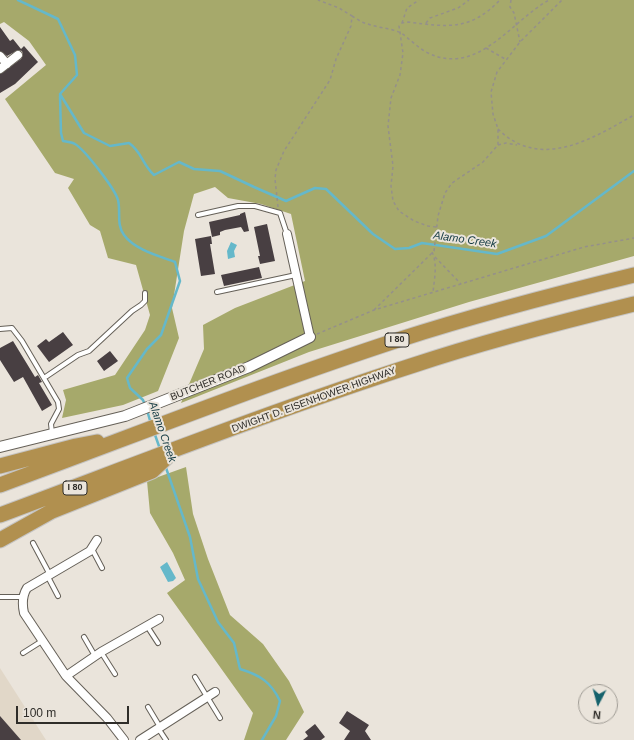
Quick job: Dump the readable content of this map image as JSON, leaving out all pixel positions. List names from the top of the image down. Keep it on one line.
{"streets":{"highway":["I 80","DWIGHT D. EISENHOWER HIGHWAY"],"street":["BUTCHER ROAD"]},"crossings":[["I 80","DWIGHT D. EISENHOWER HIGHWAY"]],"water":["Alamo Creek"],"scale_bar":"100 m","north":"bottom"}
